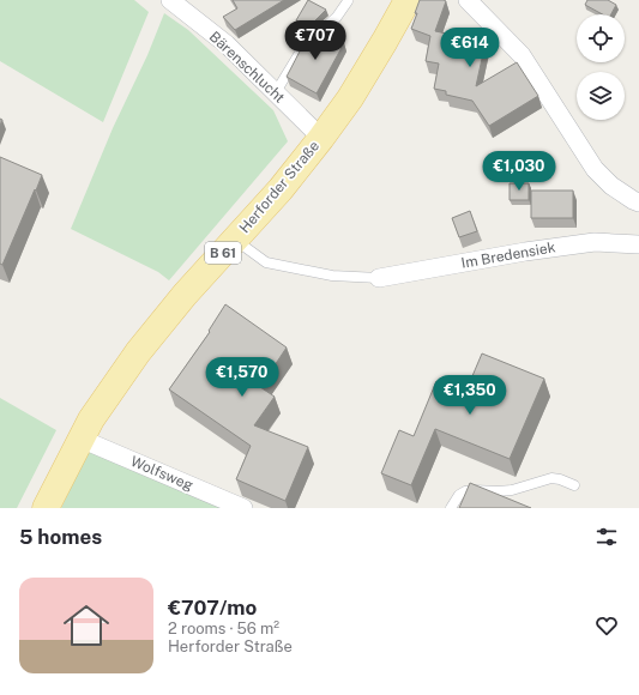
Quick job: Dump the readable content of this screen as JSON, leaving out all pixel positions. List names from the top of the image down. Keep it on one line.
{"streets":{"main road":["Herforder Straße","B 61"],"street":["Bärenschlucht","Im Bredensiek","Wolfsweg"]},"crossings":[["Bärenschlucht","Herforder Straße"],["Herforder Straße","Wolfsweg"]],"page":{"price":["€707","€614","€1,030","€1,570","€1,350"],"heading":"5 homes","list":[{"name":"€707/mo","note":"2 rooms · 56 m² · Herforder Straße"}]}}
